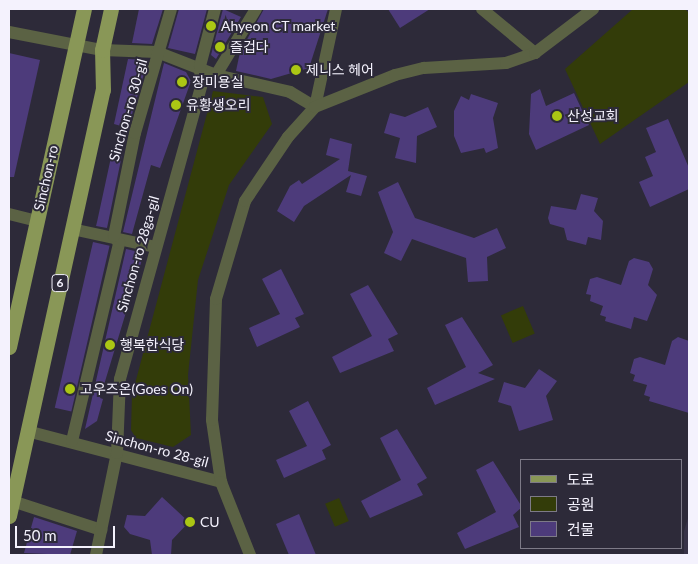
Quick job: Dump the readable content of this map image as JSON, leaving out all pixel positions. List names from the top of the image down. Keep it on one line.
{"streets":{"main road":["Sinchon-ro","6"],"street":["Sinchon-ro 30-gil","Sinchon-ro 28ga-gil","Sinchon-ro 28-gil"]},"crossings":[["Sinchon-ro 30-gil","Sinchon-ro"],["Sinchon-ro 30-gil","Sinchon-ro 28ga-gil"],["Sinchon-ro 30-gil","6"],["Sinchon-ro 30-gil","Sinchon-ro 28-gil"],["Sinchon-ro 28ga-gil","Sinchon-ro 28-gil"],["6","Sinchon-ro 28-gil"]],"places":["Ahyeon CT market","즐겁다","제니스 헤어","장미용실","유황생오리","산성교회","행복한식당","고우즈온(Goes On)","CU"],"legend":["도로","공원","건물"],"scale_bar":"50 m"}
